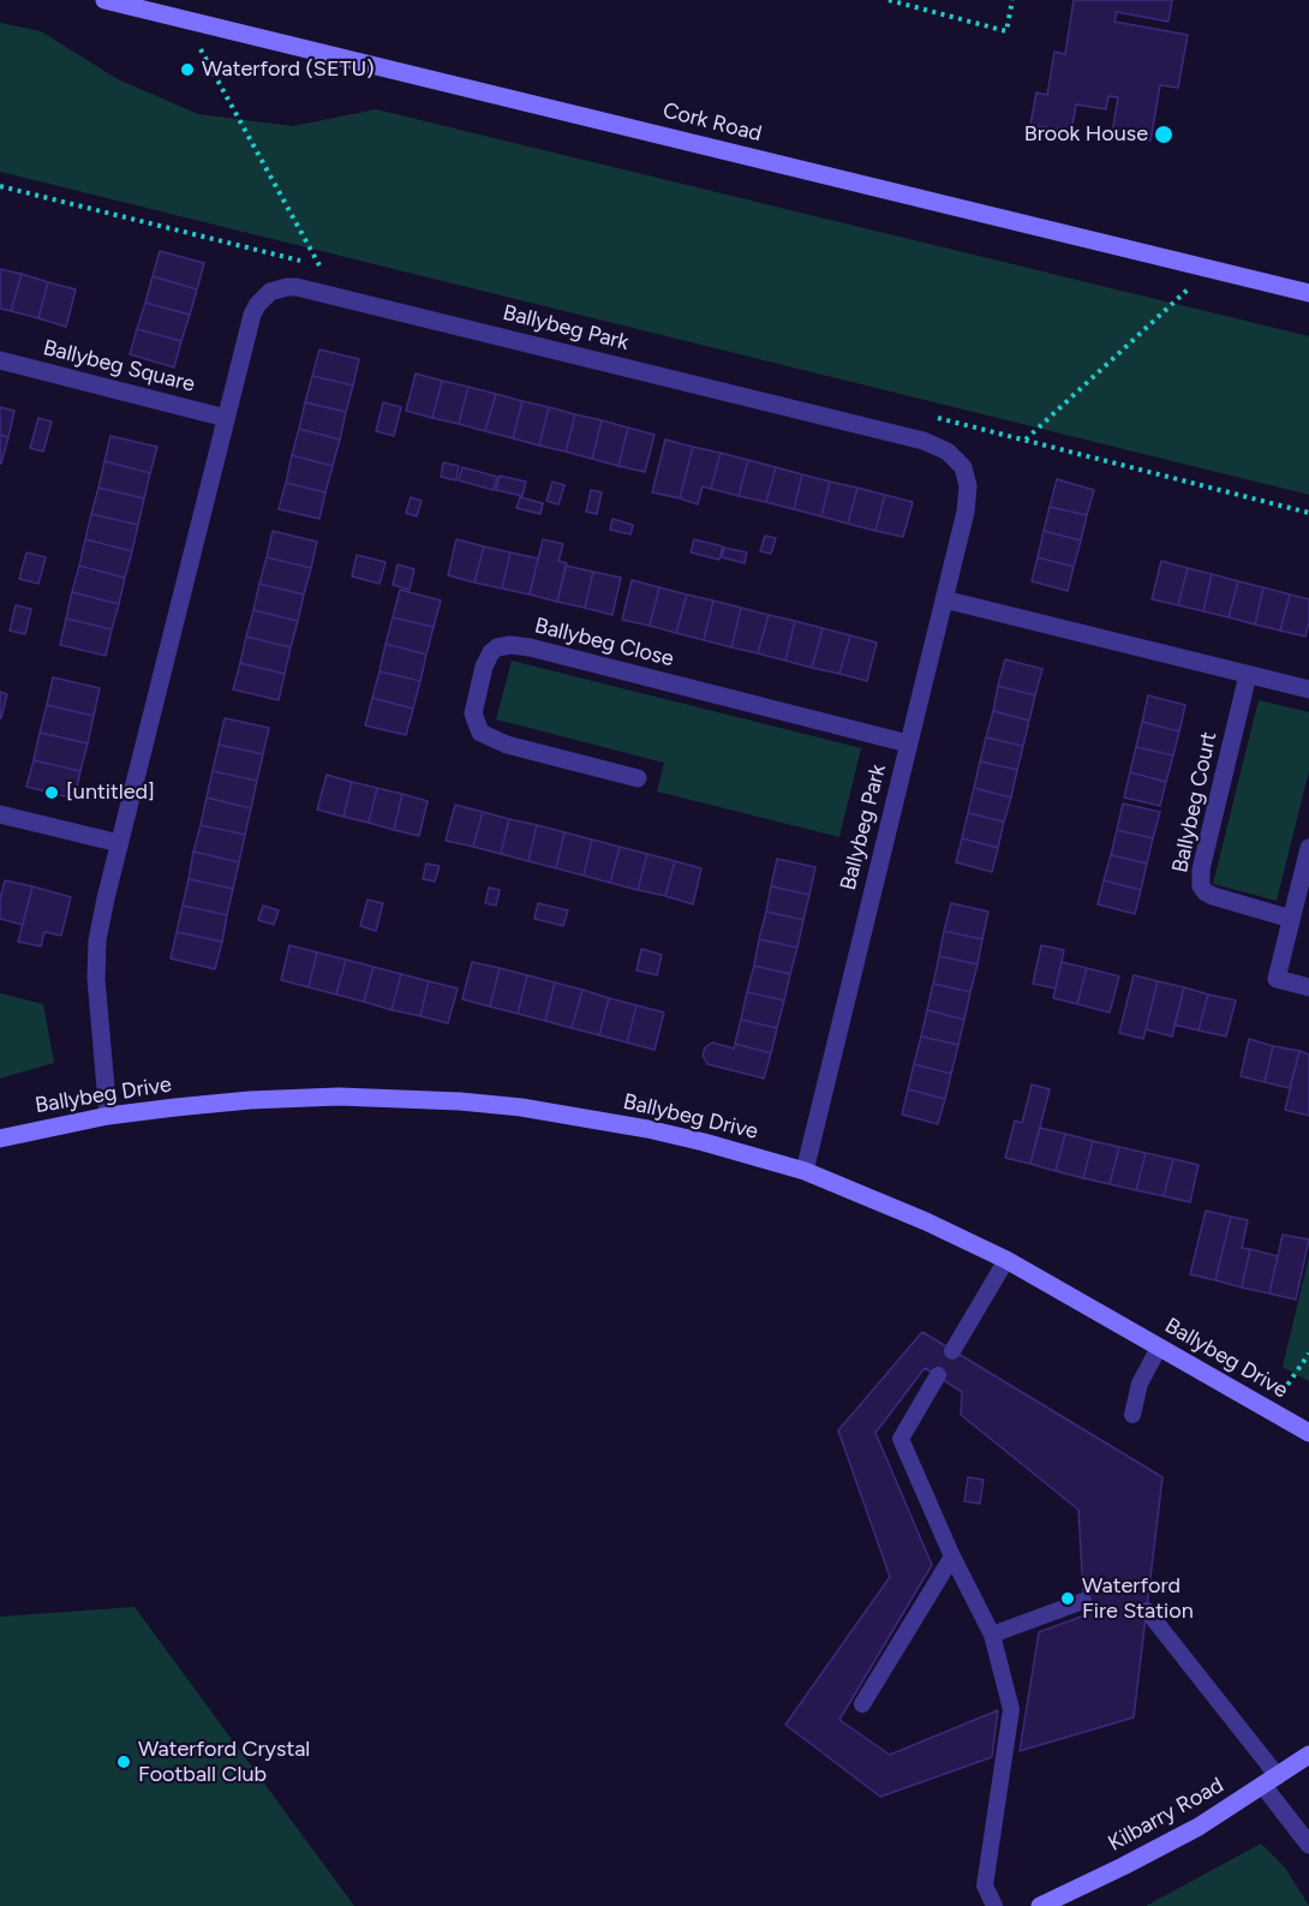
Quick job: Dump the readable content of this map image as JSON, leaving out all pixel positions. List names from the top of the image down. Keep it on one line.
{"streets":{"street":["Cork Road","Ballybeg Park","Ballybeg Square","Ballybeg Close","Ballybeg Court","Ballybeg Drive","Kilbarry Road"]},"crossings":[["Ballybeg Park","Ballybeg Square"],["Ballybeg Park","Ballybeg Close"],["Ballybeg Park","Ballybeg Drive"]],"places":["Waterford (SETU)","Brook House","[untitled]","Waterford Fire Station","Waterford Crystal Football Club"]}
